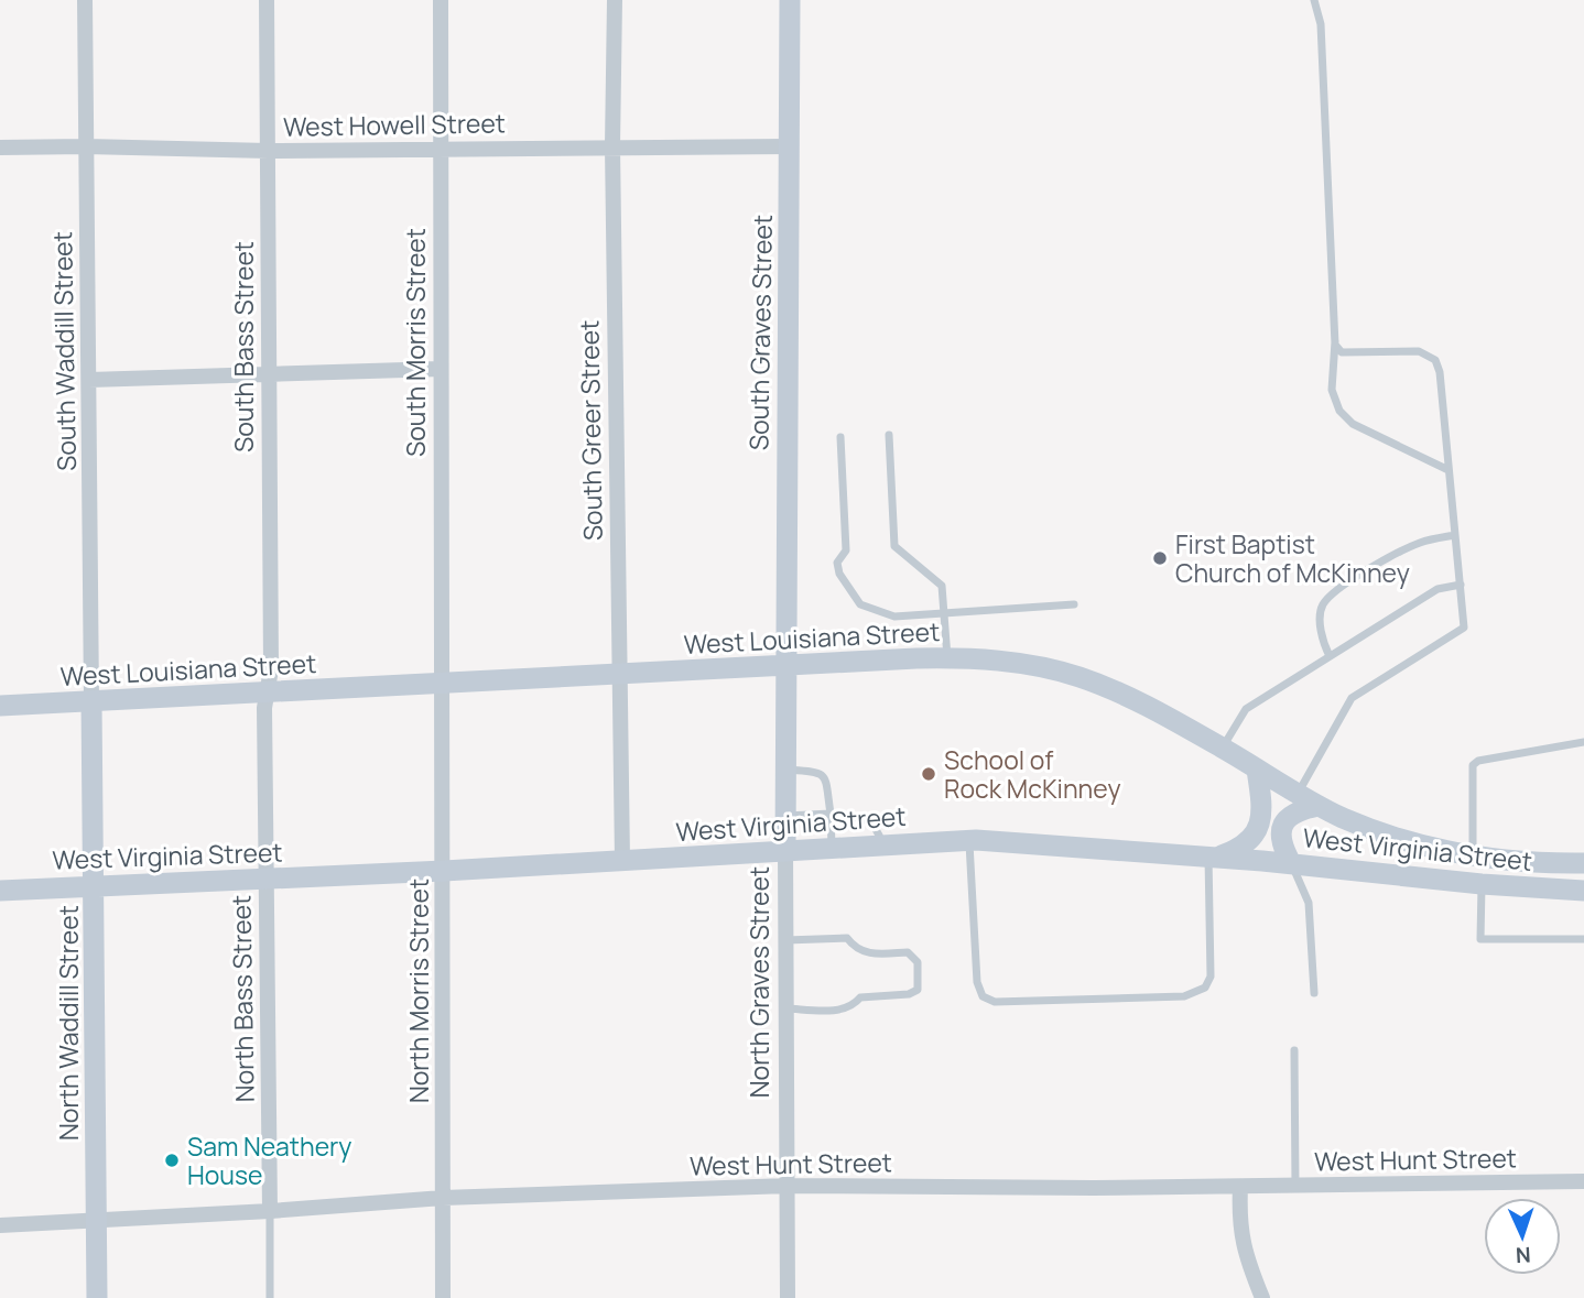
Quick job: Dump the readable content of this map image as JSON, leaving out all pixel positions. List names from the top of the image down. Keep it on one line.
{"streets":{"main road":["South Graves Street","West Louisiana Street","West Virginia Street","North Graves Street","North Waddill Street"],"street":["West Howell Street","South Morris Street","South Bass Street","South Waddill Street","South Greer Street","North Morris Street","North Bass Street","West Hunt Street"]},"crossings":[["West Howell Street","South Graves Street"],["West Howell Street","South Morris Street"],["West Howell Street","South Bass Street"],["West Howell Street","South Waddill Street"],["West Howell Street","South Greer Street"],["South Graves Street","West Louisiana Street"],["South Graves Street","North Graves Street"],["South Morris Street","West Louisiana Street"],["South Morris Street","North Morris Street"],["South Bass Street","West Louisiana Street"],["South Bass Street","North Bass Street"],["South Waddill Street","West Louisiana Street"],["South Waddill Street","North Waddill Street"],["South Greer Street","West Louisiana Street"],["South Greer Street","West Virginia Street"],["West Louisiana Street","North Graves Street"],["West Louisiana Street","North Morris Street"],["West Louisiana Street","North Bass Street"],["West Louisiana Street","North Waddill Street"],["West Virginia Street","North Graves Street"],["West Virginia Street","North Morris Street"],["West Virginia Street","North Bass Street"],["West Virginia Street","North Waddill Street"],["North Graves Street","West Hunt Street"],["North Morris Street","West Hunt Street"],["North Bass Street","West Hunt Street"],["North Waddill Street","West Hunt Street"]],"places":["First Baptist Church of McKinney","School of Rock McKinney","Sam Neathery House"],"north":"bottom"}
